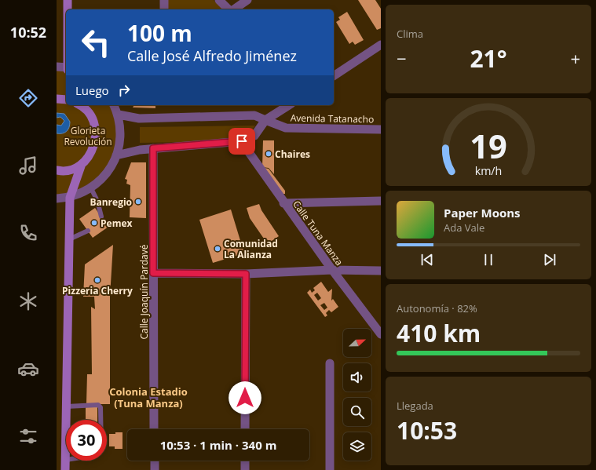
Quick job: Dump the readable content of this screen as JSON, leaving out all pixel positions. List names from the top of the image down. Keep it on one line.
{"streets":{"street":["Avenida Tatanacho","Calle Tuna Manza","Calle Joaquín Pardavé"]},"districts":["Colonia Estadio (Tuna Manza)"],"parks":["Glorieta Revolución"],"places":["Chaires","Banregio","Pemex","Comunidad La Alianza","Pizzeria Cherry"],"north":"right","page":{"tabs":"10:52","tile":["Clima",["Autonomía · 82%","410 km"],["Llegada","10:53"]],"turn":["100 m","Calle José Alfredo Jiménez"],"heat":["−","21°","+"],"then":"Luego","song":["Paper Moons","Ada Vale"],"limit":"30","trip":"10:53 · 1 min · 340 m","gauge":["19","km/h"]}}
